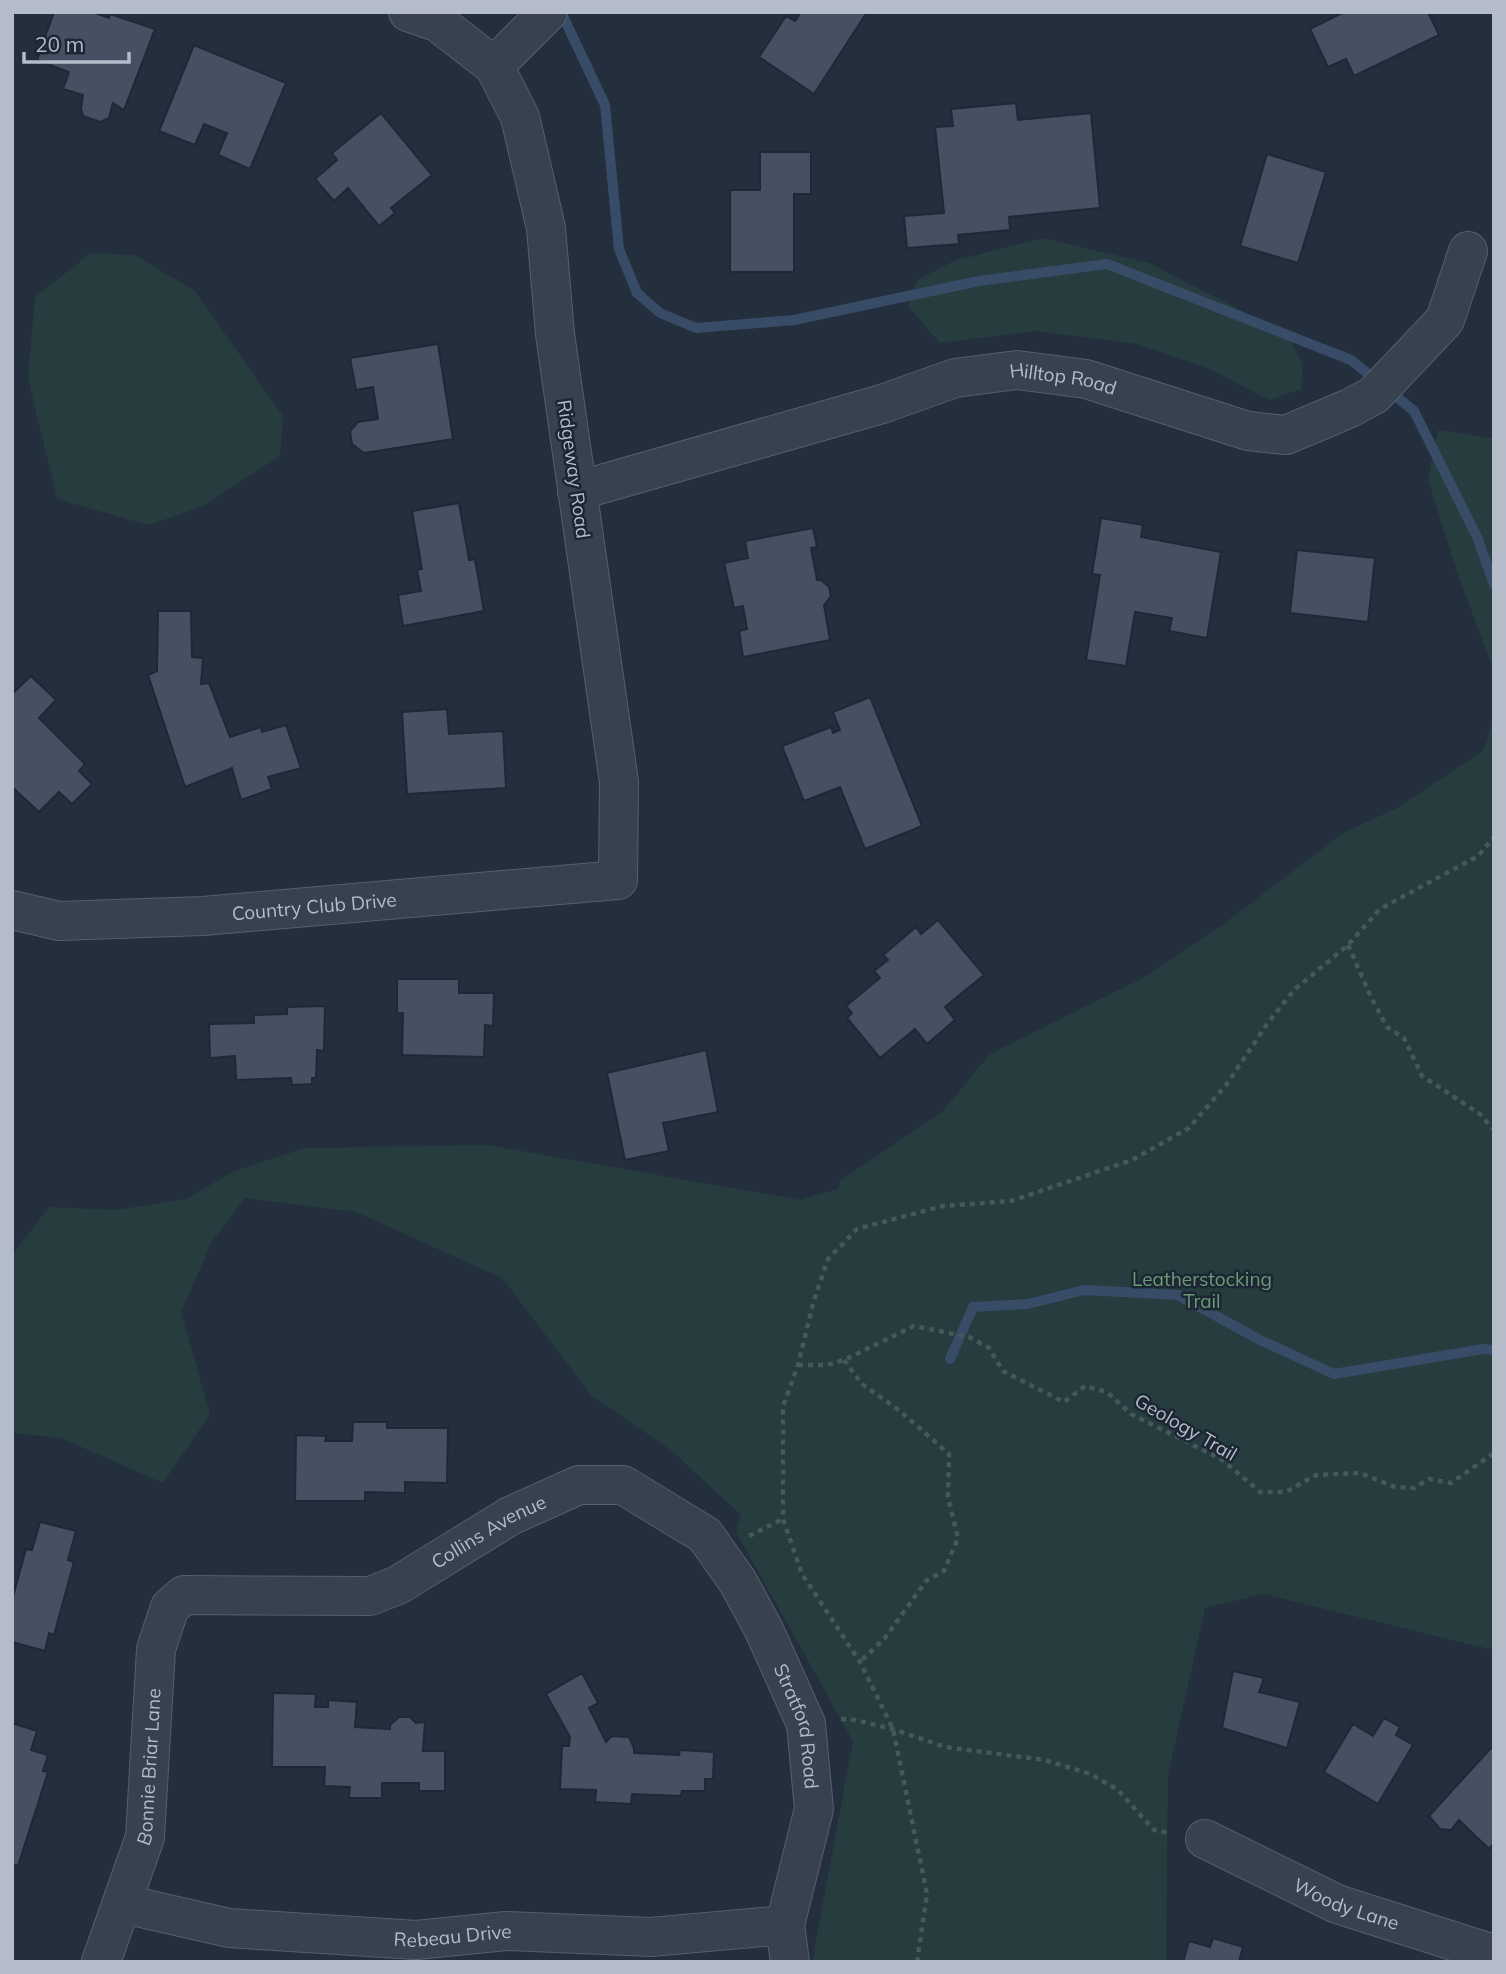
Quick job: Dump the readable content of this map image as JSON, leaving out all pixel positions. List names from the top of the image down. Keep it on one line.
{"streets":{"street":["Hilltop Road","Ridgeway Road","Country Club Drive","Collins Avenue","Stratford Road","Bonnie Briar Lane","Woody Lane","Rebeau Drive"],"path":["Geology Trail"]},"crossings":[["Hilltop Road","Ridgeway Road"],["Ridgeway Road","Country Club Drive"],["Collins Avenue","Stratford Road"],["Collins Avenue","Bonnie Briar Lane"],["Stratford Road","Rebeau Drive"],["Bonnie Briar Lane","Rebeau Drive"]],"parks":["Leatherstocking Trail"],"scale_bar":"20 m"}
